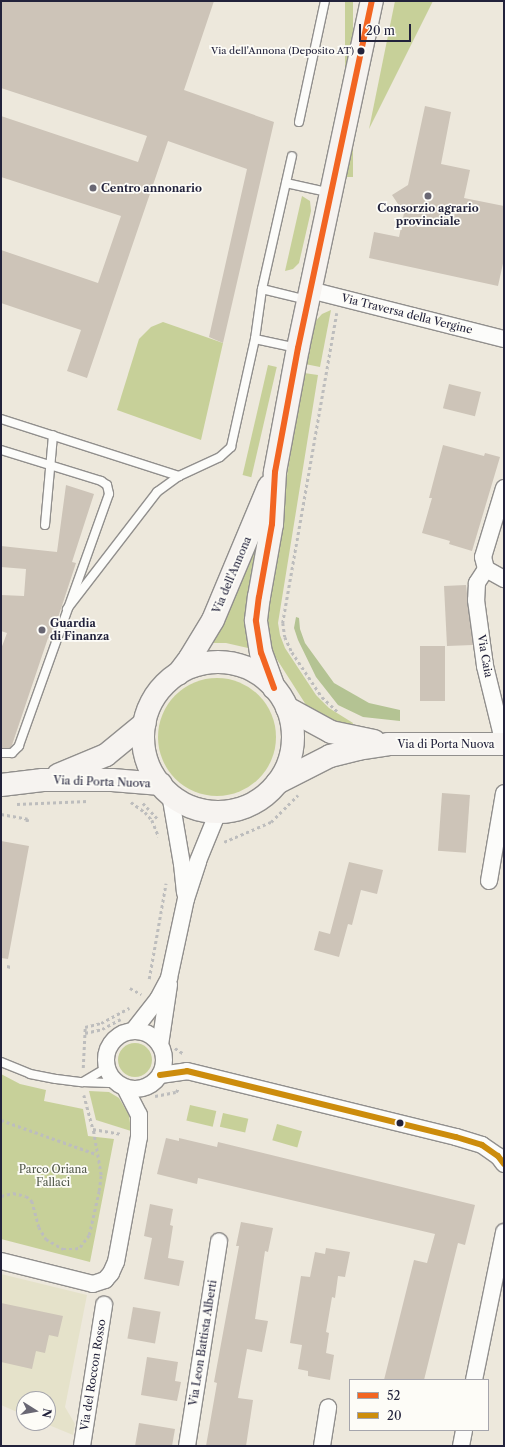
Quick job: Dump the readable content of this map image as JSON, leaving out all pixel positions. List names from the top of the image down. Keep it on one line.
{"streets":{"street":["Via Traversa della Vergine","Via dell'Annona","Via Caia","Via di Porta Nuova","Via Leon Battista Alberti","Via del Roccon Rosso"]},"crossings":[["Via Traversa della Vergine","Via dell'Annona"],["Via dell'Annona","Via di Porta Nuova"],["Via Caia","Via di Porta Nuova"]],"parks":["Parco Oriana Fallaci"],"places":["Via dell'Annona (Deposito AT)","Centro annonario","Consorzio agrario provinciale","Guardia di Finanza"],"lines":["transit line 52","transit line 20"],"legend":["52","20"],"scale_bar":"20 m","north":"right"}
